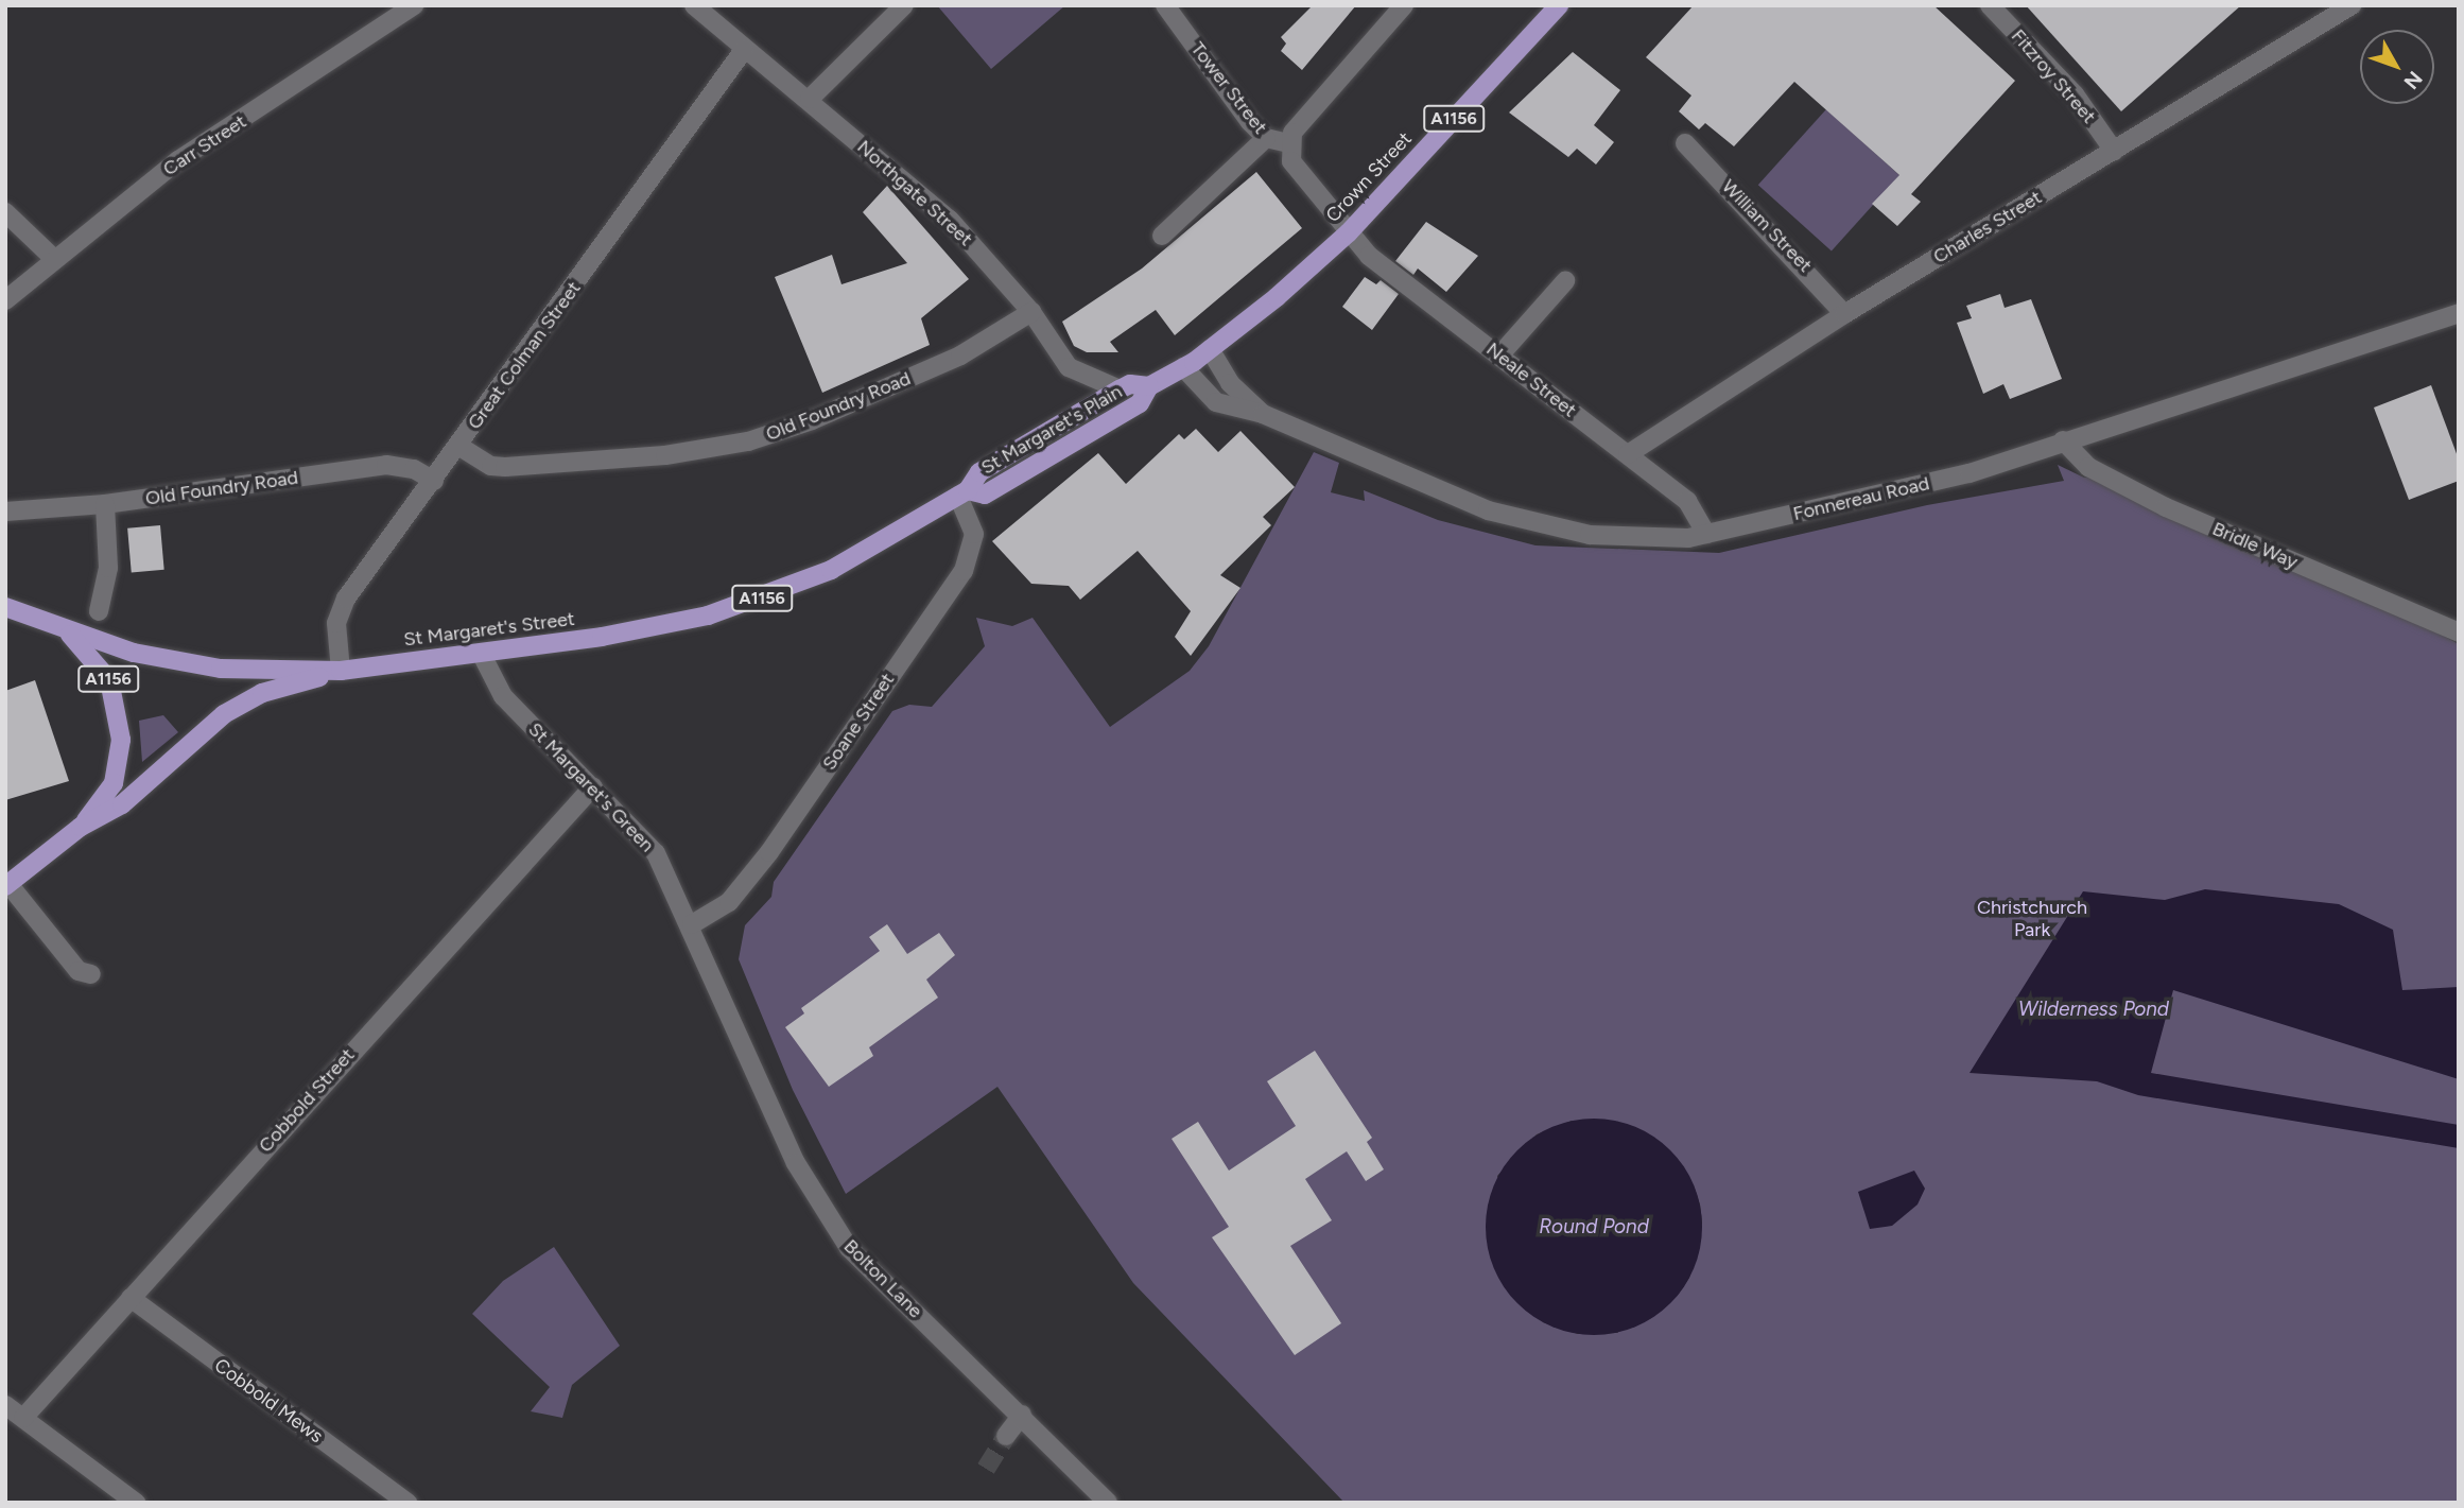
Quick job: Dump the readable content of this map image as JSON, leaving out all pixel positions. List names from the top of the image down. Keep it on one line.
{"streets":{"main road":["A1156","Crown Street","St Margaret's Plain","St Margaret's Street"],"street":["Fitzroy Street","Tower Street","Carr Street","Northgate Street","William Street","Charles Street","Great Colman Street","Neale Street","Old Foundry Road","Fonnereau Road","Bridle Way","Soane Street","St Margaret's Green","Cobbold Street","Bolton Lane","Cobbold Mews"]},"crossings":[["Fitzroy Street","Charles Street"],["Tower Street","Crown Street"],["Tower Street","Neale Street"],["A1156","Great Colman Street"],["A1156","St Margaret's Street"],["Crown Street","Neale Street"],["Crown Street","St Margaret's Plain"],["Crown Street","Fonnereau Road"],["Northgate Street","Great Colman Street"],["Northgate Street","Old Foundry Road"],["Northgate Street","St Margaret's Plain"],["William Street","Charles Street"],["Charles Street","Neale Street"],["Great Colman Street","Old Foundry Road"],["Great Colman Street","St Margaret's Street"],["Neale Street","Fonnereau Road"],["St Margaret's Plain","Fonnereau Road"],["St Margaret's Plain","St Margaret's Street"],["St Margaret's Plain","Soane Street"],["Fonnereau Road","Bridle Way"],["St Margaret's Street","Soane Street"],["St Margaret's Street","St Margaret's Green"],["Soane Street","St Margaret's Green"],["Soane Street","Bolton Lane"],["St Margaret's Green","Cobbold Street"],["St Margaret's Green","Bolton Lane"],["Cobbold Street","Cobbold Mews"]],"water":["Wilderness Pond","Round Pond"],"parks":["Christchurch Park"],"north":"bottom right"}
